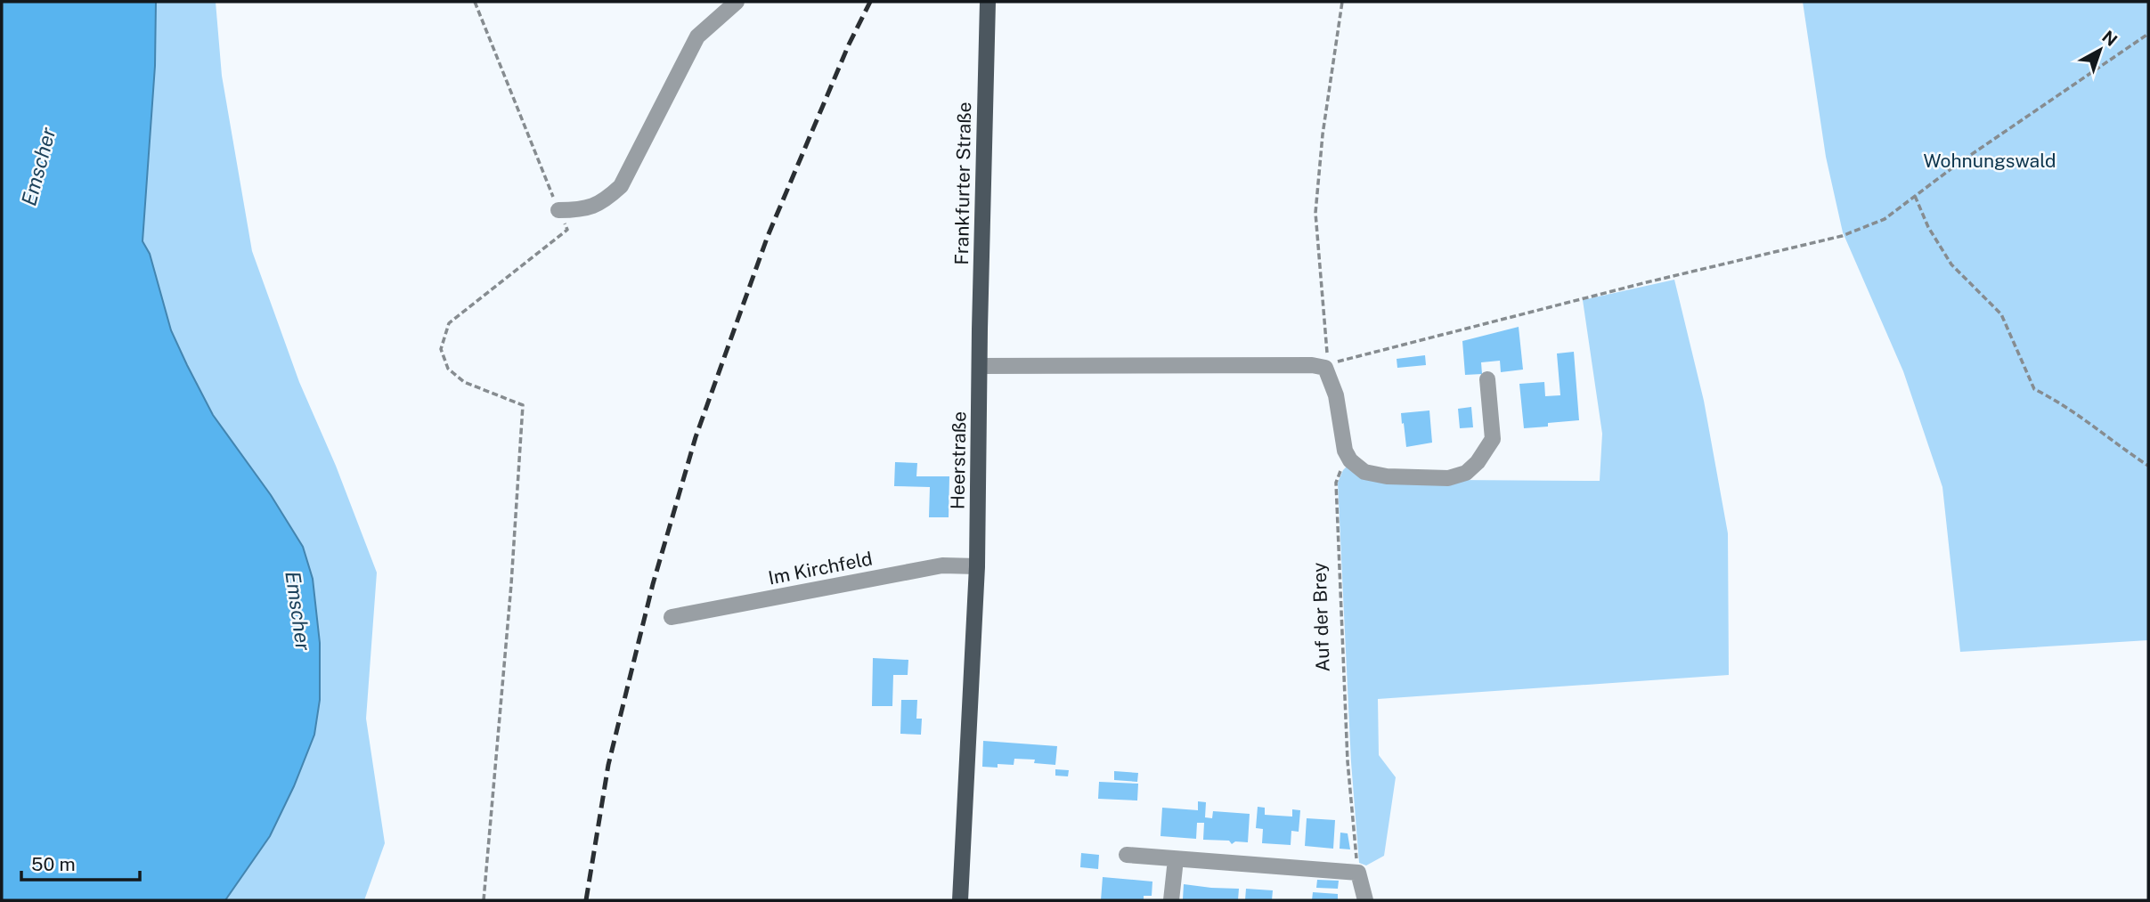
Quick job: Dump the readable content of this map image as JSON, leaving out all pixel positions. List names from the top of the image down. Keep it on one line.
{"streets":{"main road":["Frankfurter Straße","Heerstraße"],"street":["Im Kirchfeld"],"path":["Auf der Brey"]},"crossings":[["Frankfurter Straße","Heerstraße"],["Heerstraße","Im Kirchfeld"]],"water":["Emscher"],"parks":["Wohnungswald"],"scale_bar":"50 m","north":"top right"}
